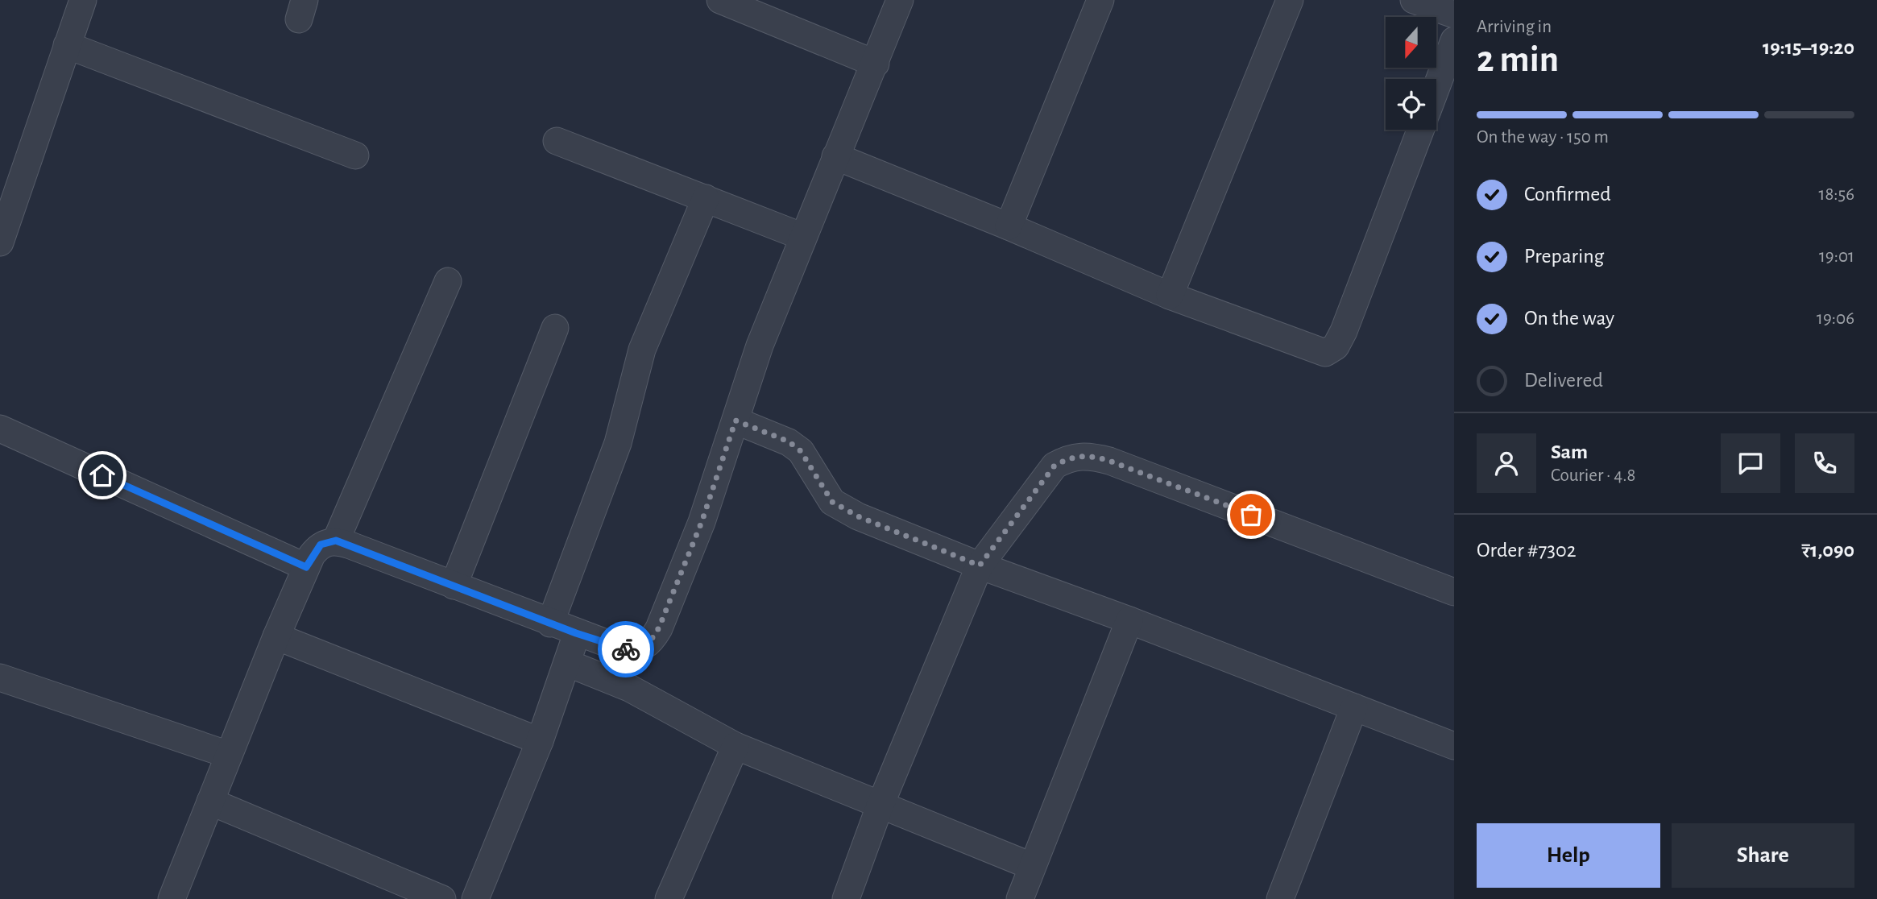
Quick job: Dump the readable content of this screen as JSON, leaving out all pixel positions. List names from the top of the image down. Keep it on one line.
{"north":"bottom","page":{"heading":["2 min","Arriving in","19:15–19:20"],"panel":["Sam","Courier · 4.8","Order #7302","₹1,090"],"bar":"On the way · 150 m","list":[["Confirmed","18:56"],["Preparing","19:01"],["On the way","19:06"],"Delivered"],"buttons":["Help","Share"]}}
